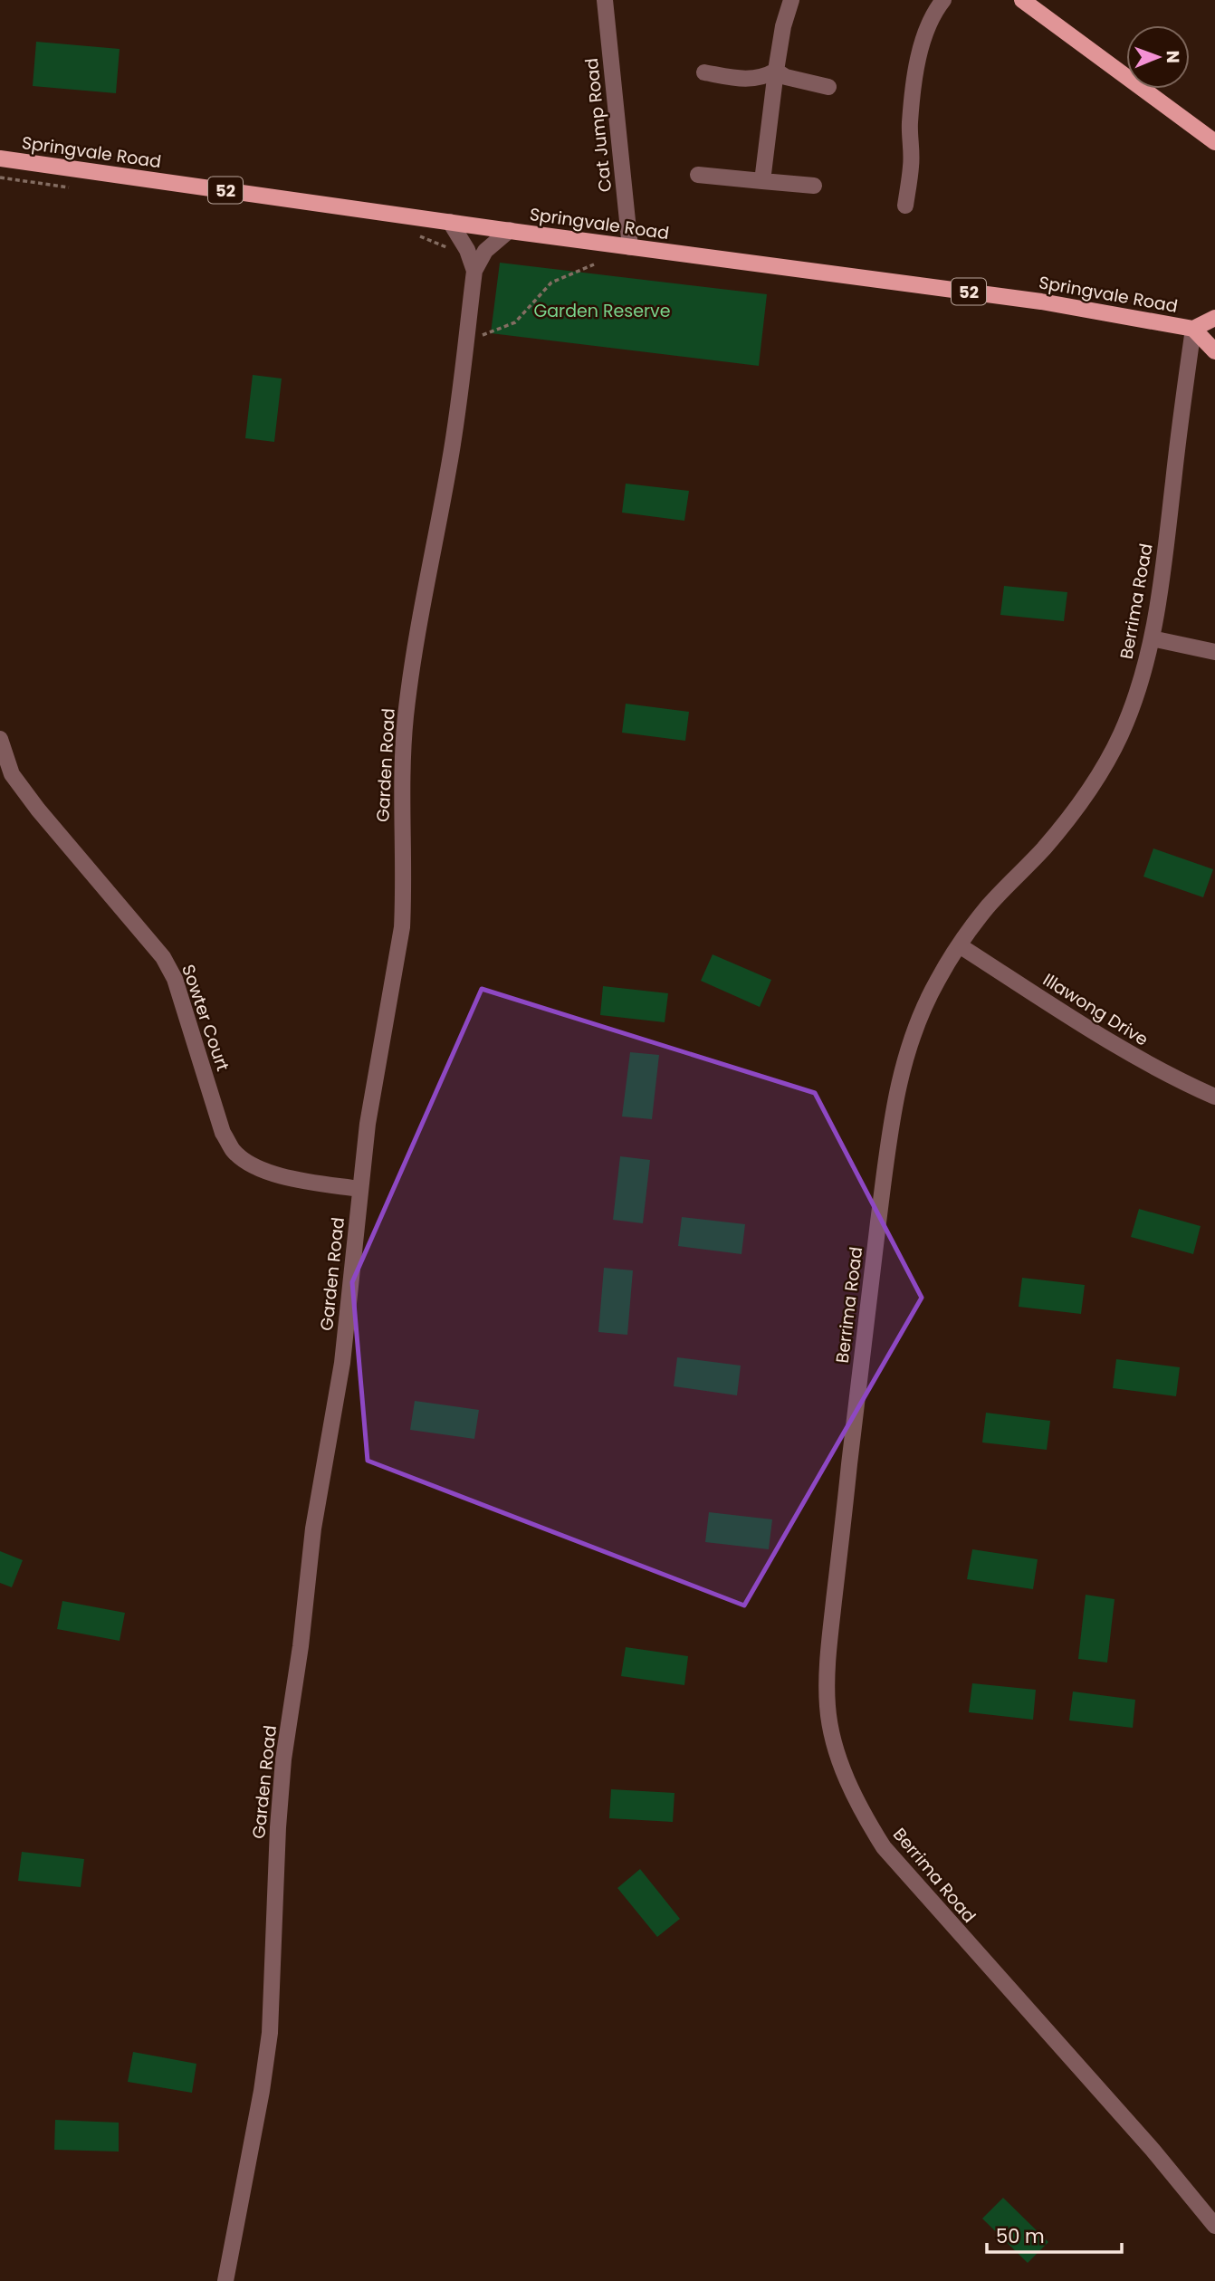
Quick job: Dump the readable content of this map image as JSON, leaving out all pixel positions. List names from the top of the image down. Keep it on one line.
{"streets":{"main road":["Springvale Road","52"],"street":["Cat Jump Road","Berrima Road","Garden Road","Illawong Drive","Sowter Court"]},"crossings":[["Cat Jump Road","Springvale Road"],["Springvale Road","Berrima Road"],["Springvale Road","Garden Road"],["Berrima Road","Illawong Drive"],["Garden Road","Sowter Court"]],"parks":["Garden Reserve"],"scale_bar":"50 m","north":"right"}
